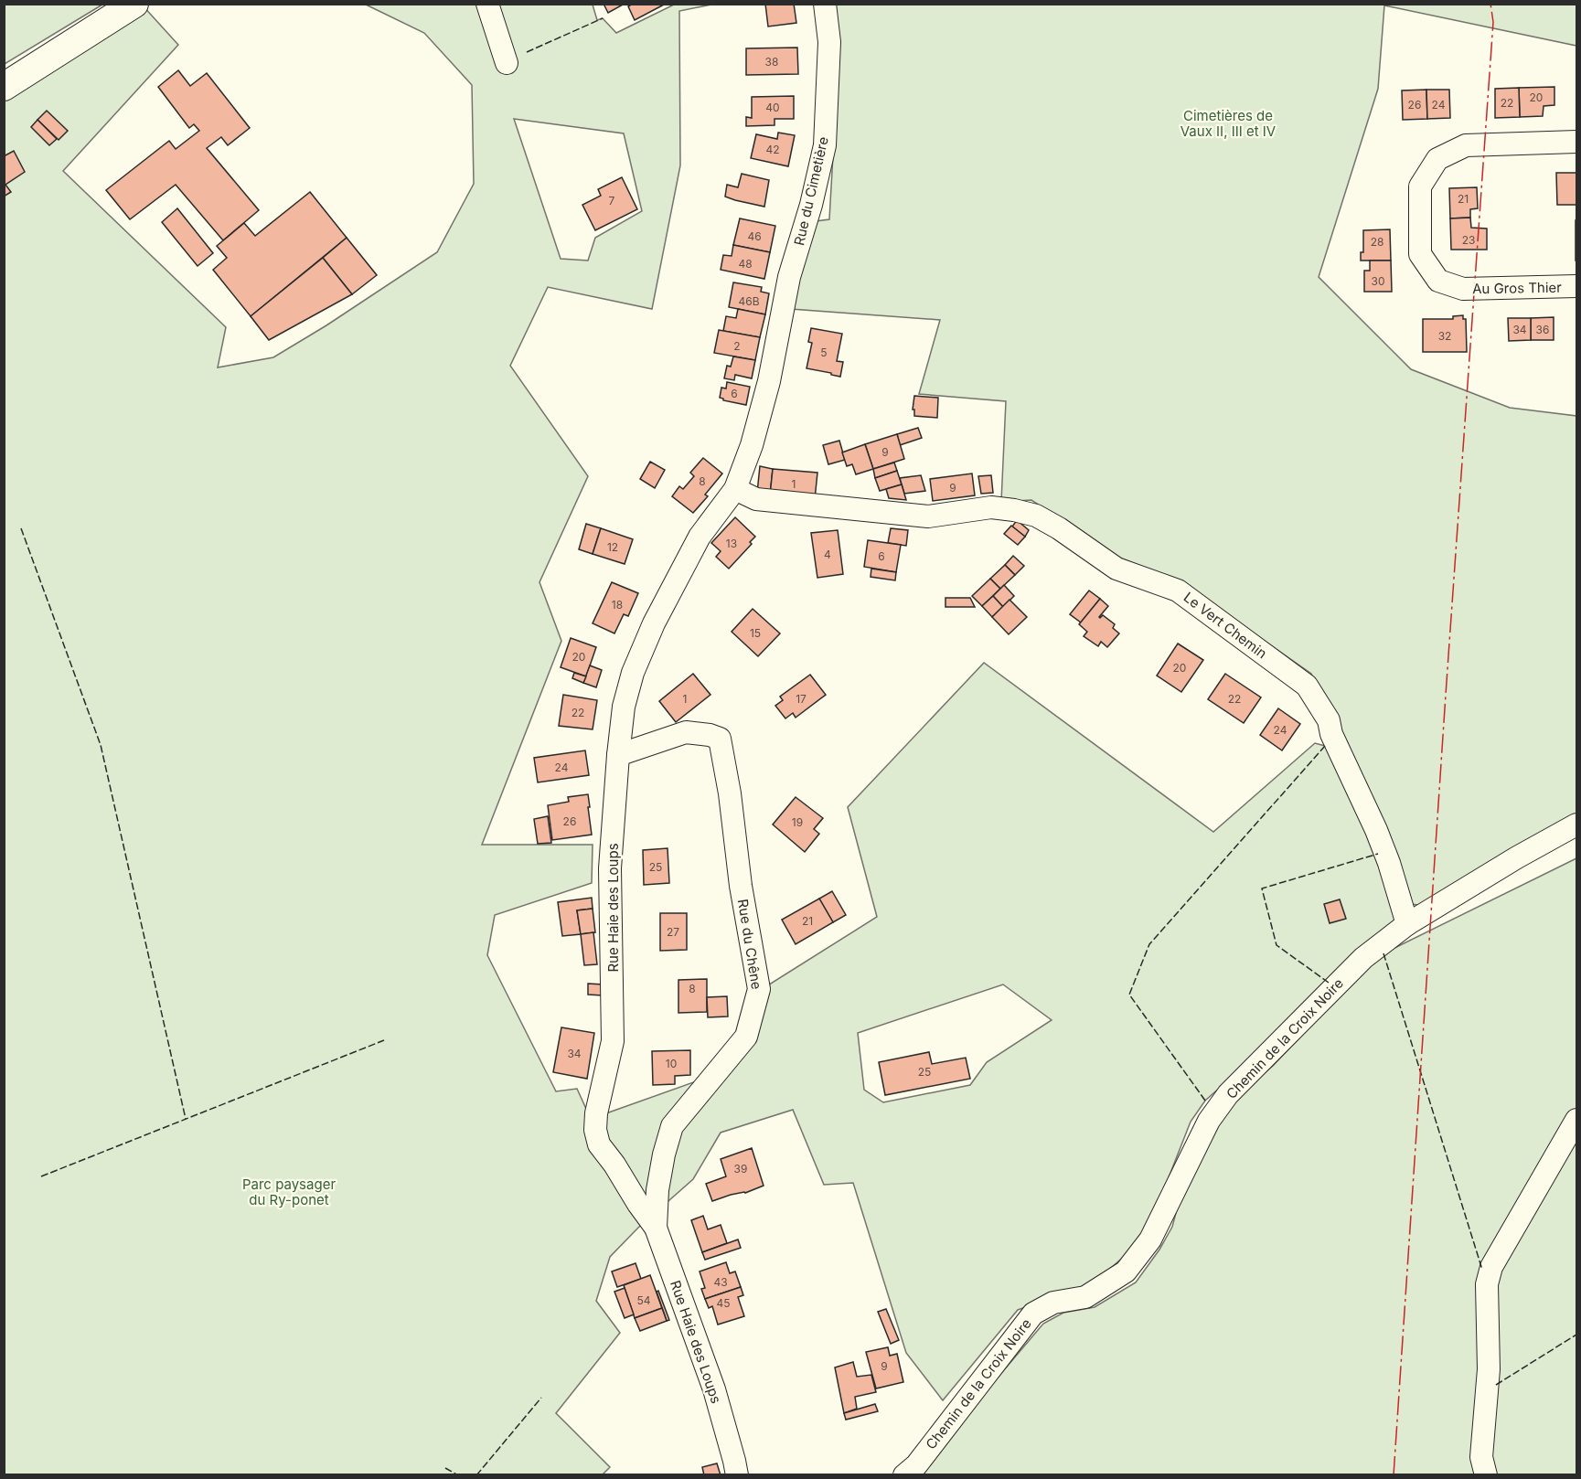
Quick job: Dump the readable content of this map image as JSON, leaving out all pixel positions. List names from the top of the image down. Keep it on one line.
{"streets":{"street":["Rue du Cimetière","Au Gros Thier","Le Vert Chemin","Rue Haie des Loups","Rue du Chêne","Chemin de la Croix Noire"]},"crossings":[["Rue du Cimetière","Rue Haie des Loups"],["Le Vert Chemin","Rue Haie des Loups"],["Le Vert Chemin","Chemin de la Croix Noire"],["Rue Haie des Loups","Rue du Chêne"]],"parks":["Cimetières de Vaux II, III et IV","Parc paysager du Ry-ponet"],"house_numbers":["38","20","22","26","24","40","42","21","7","46","23","28","48","30","46B","34","36","32","2","5","6","9","8","1","9","13","12","4","6","18","15","20","20","1","17","22","22","24","24","26","19","25","21","27","8","34","10","25","39","43","54","45","9"]}
